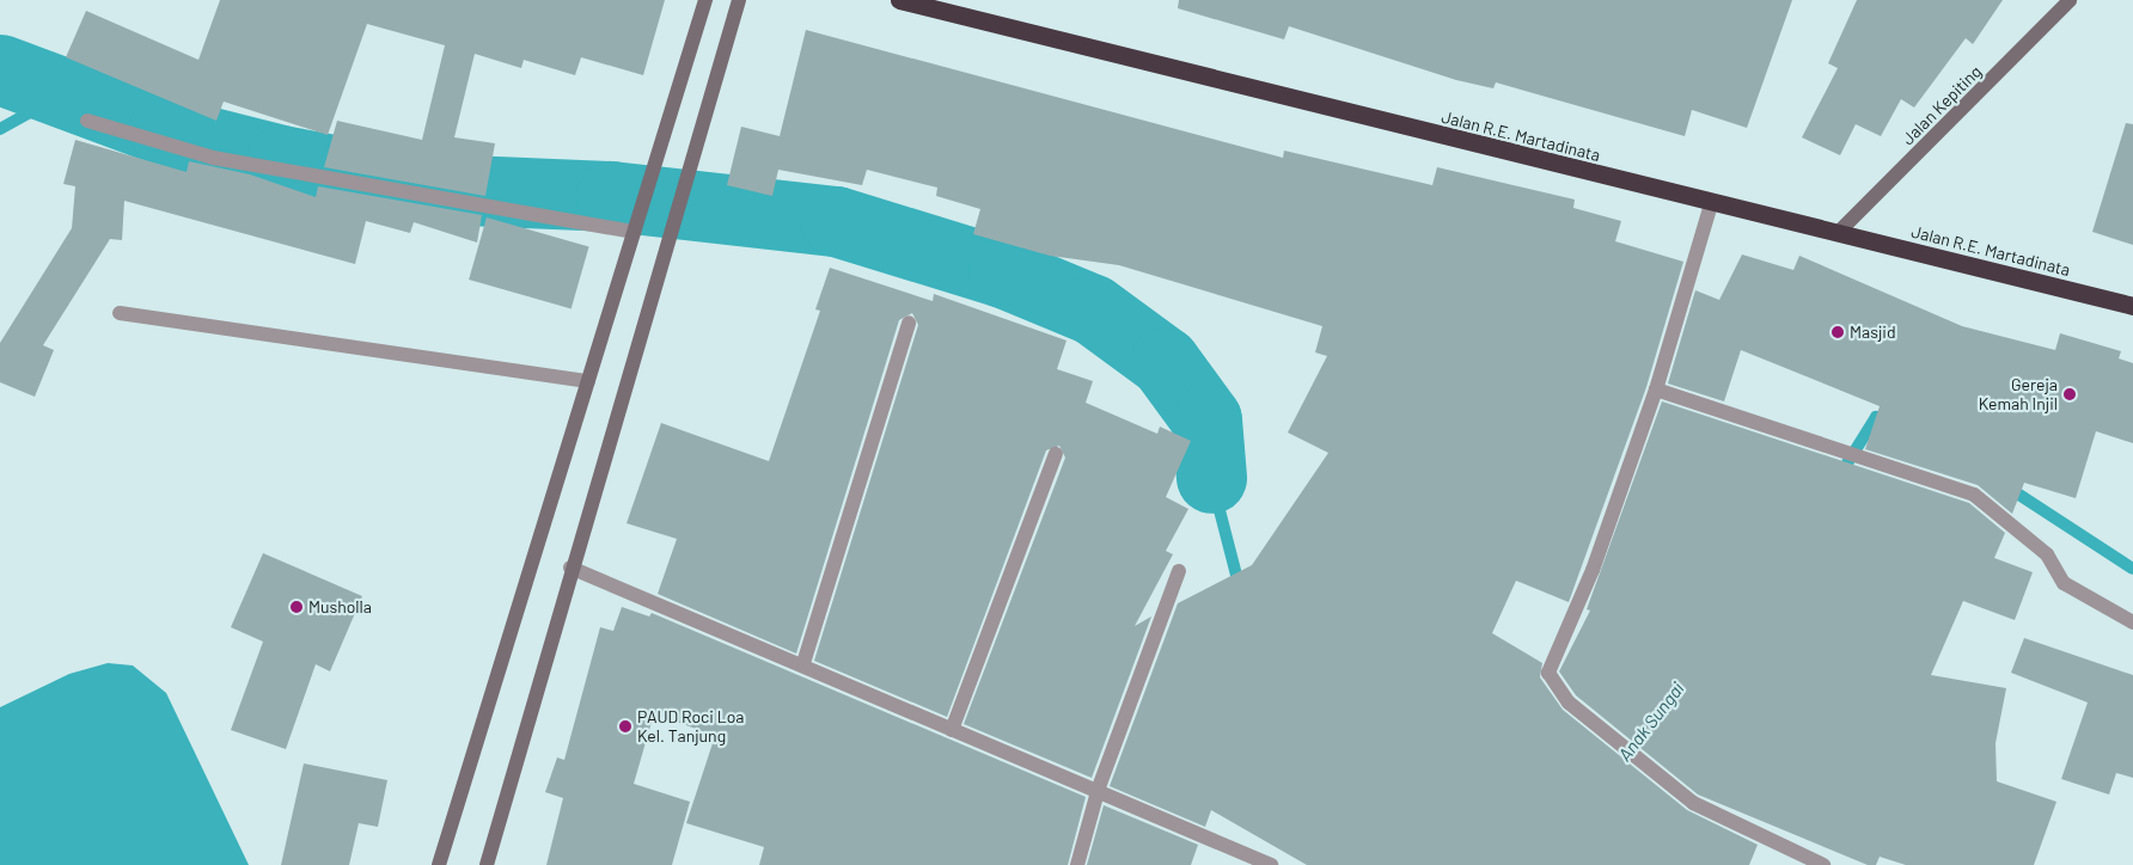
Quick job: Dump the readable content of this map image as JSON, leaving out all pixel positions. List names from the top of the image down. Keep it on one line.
{"streets":{"highway":["Jalan R.E. Martadinata"],"street":["Jalan Kepiting"]},"crossings":[["Jalan Kepiting","Jalan R.E. Martadinata"]],"water":["Anak Sungai"],"places":["Masjid","Gereja Kemah Injil","Musholla","PAUD Roci Loa Kel. Tanjung"]}
